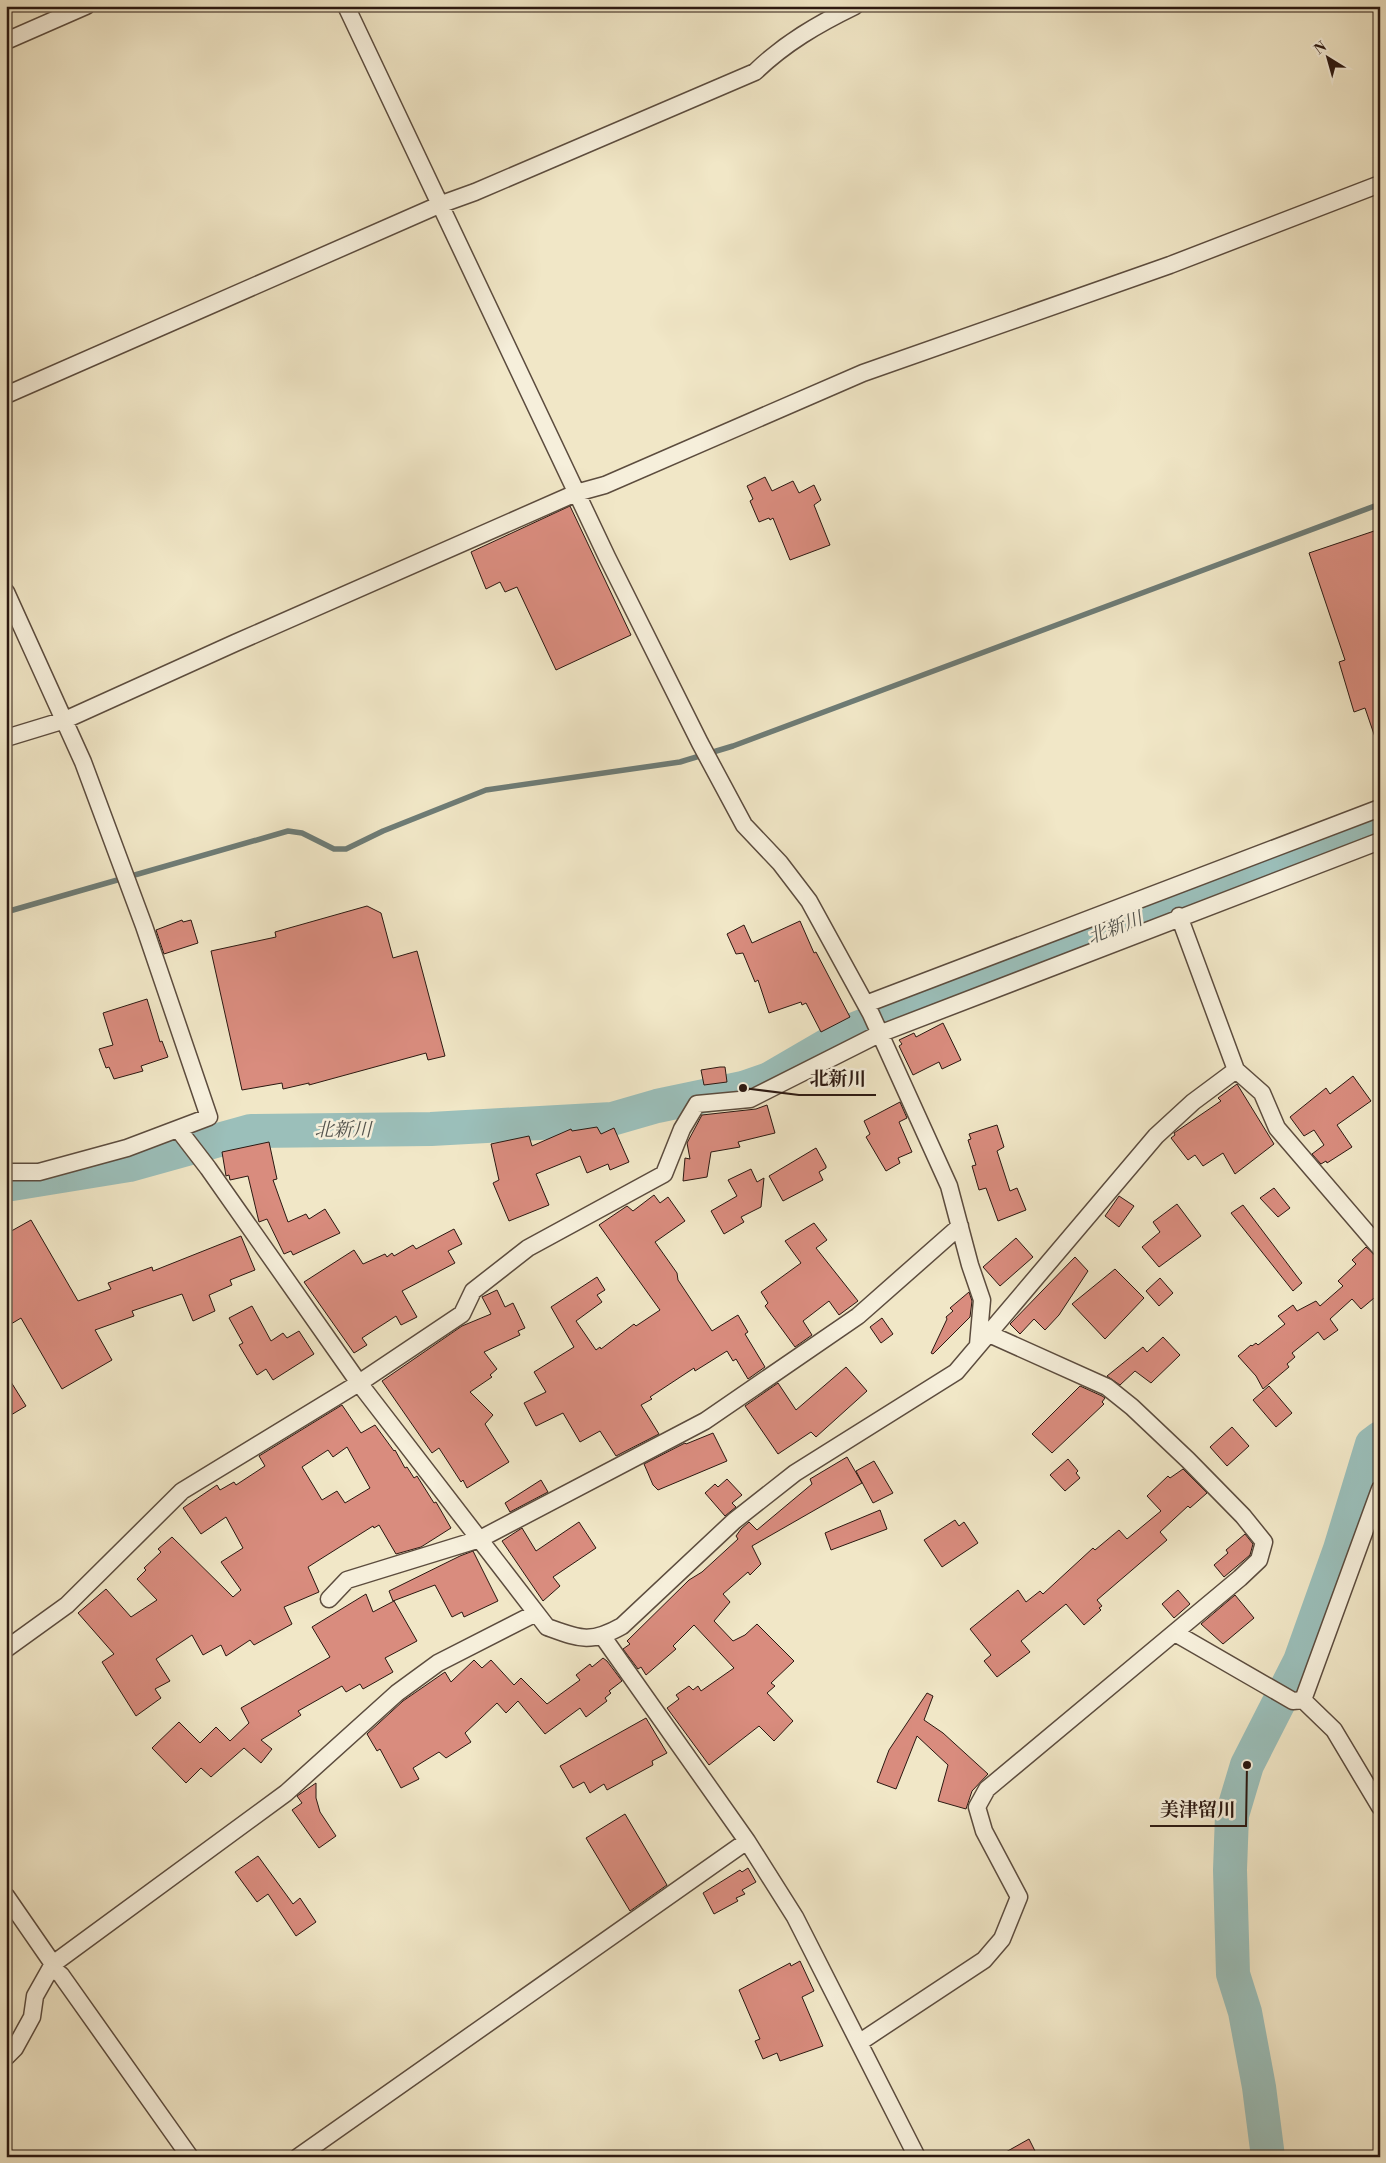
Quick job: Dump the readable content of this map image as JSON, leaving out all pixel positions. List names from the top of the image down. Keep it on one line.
{"water":["北新川"],"places":["北新川","美津留川"],"north":"top left"}
